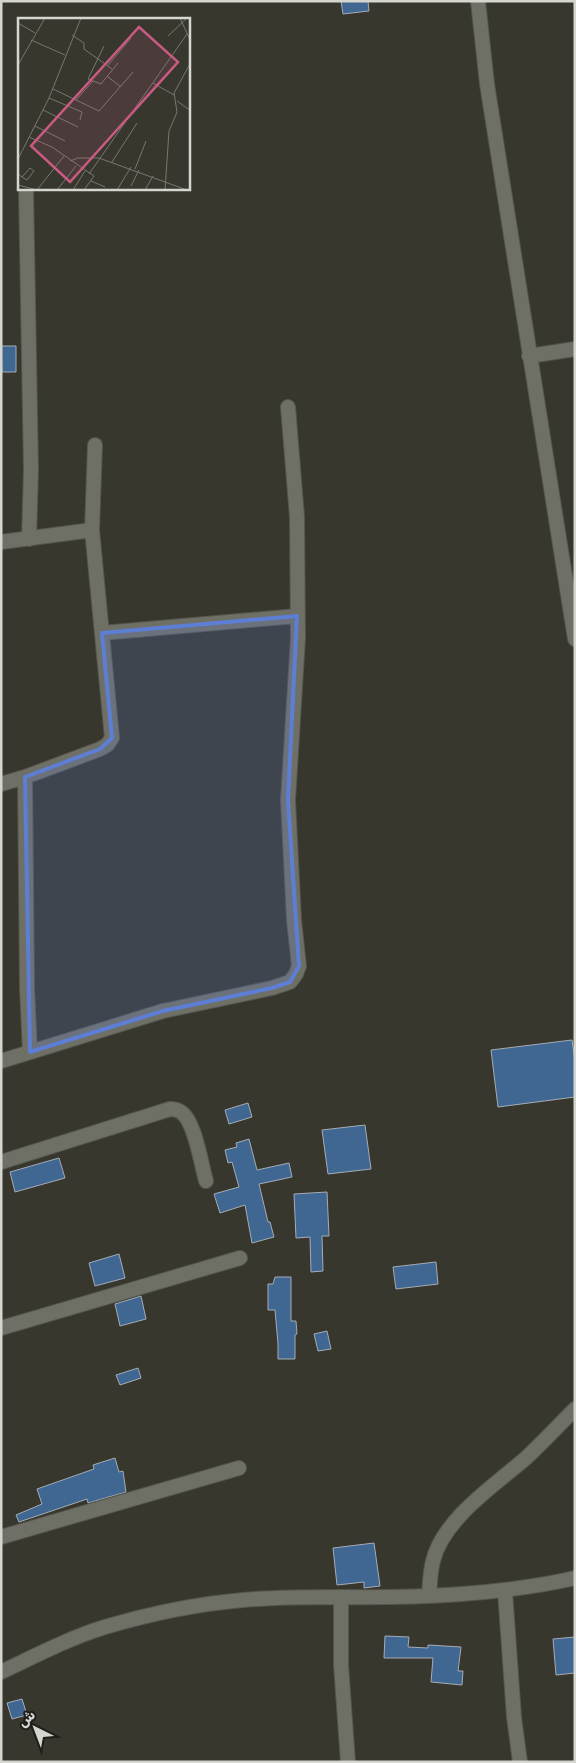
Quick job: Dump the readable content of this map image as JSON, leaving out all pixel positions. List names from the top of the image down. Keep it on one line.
{"north":"top left"}
